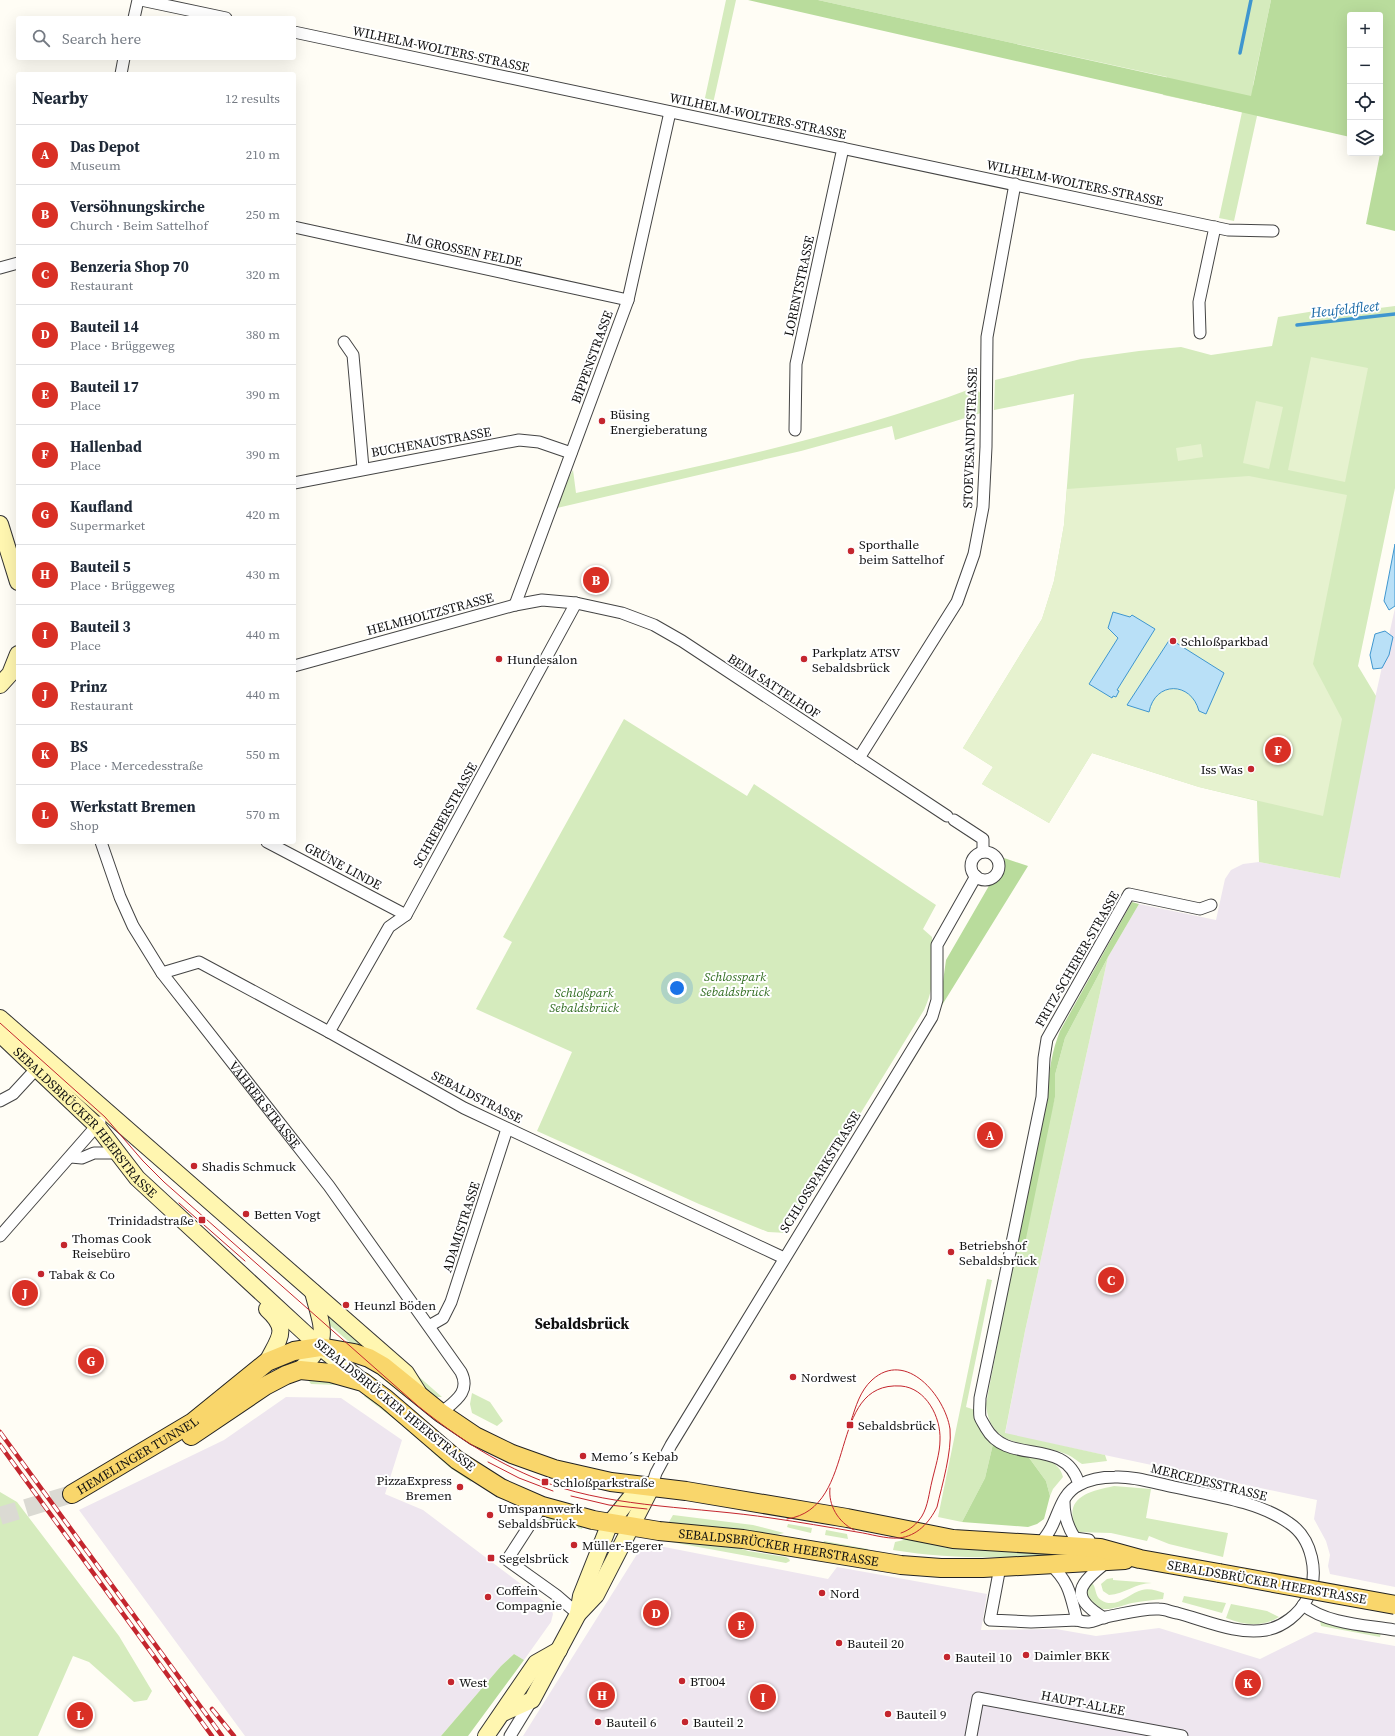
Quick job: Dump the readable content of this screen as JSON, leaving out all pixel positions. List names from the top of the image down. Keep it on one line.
{"streets":{"main road":["SEBALDSBRÜCKER HEERSTRASSE","HEMELINGER TUNNEL"],"street":["WILHELM-WOLTERS-STRASSE","IM GROSSEN FELDE","LORENTSTRASSE","BIPPENSTRASSE","STOEVESANDTSTRASSE","BUCHENAUSTRASSE","HELMHOLTZSTRASSE","BEIM SATTELHOF","SCHREBERSTRASSE","GRÜNE LINDE","FRITZ-SCHERER-STRASSE","SEBALDSTRASSE","VAHRER STRASSE","SCHLOSSPARKSTRASSE","ADAMISTRASSE","MERCEDESSTRASSE","HAUPT-ALLEE"]},"crossings":[["WILHELM-WOLTERS-STRASSE","LORENTSTRASSE"],["WILHELM-WOLTERS-STRASSE","BIPPENSTRASSE"],["WILHELM-WOLTERS-STRASSE","STOEVESANDTSTRASSE"],["IM GROSSEN FELDE","BIPPENSTRASSE"],["BIPPENSTRASSE","BUCHENAUSTRASSE"],["BIPPENSTRASSE","HELMHOLTZSTRASSE"],["STOEVESANDTSTRASSE","BEIM SATTELHOF"],["HELMHOLTZSTRASSE","BEIM SATTELHOF"],["HELMHOLTZSTRASSE","SCHREBERSTRASSE"],["BEIM SATTELHOF","SCHREBERSTRASSE"],["BEIM SATTELHOF","SCHLOSSPARKSTRASSE"],["SCHREBERSTRASSE","GRÜNE LINDE"],["SCHREBERSTRASSE","SEBALDSTRASSE"],["FRITZ-SCHERER-STRASSE","MERCEDESSTRASSE"],["SEBALDSTRASSE","VAHRER STRASSE"],["SEBALDSTRASSE","SCHLOSSPARKSTRASSE"],["SEBALDSTRASSE","ADAMISTRASSE"],["VAHRER STRASSE","SEBALDSBRÜCKER HEERSTRASSE"],["VAHRER STRASSE","ADAMISTRASSE"],["SEBALDSBRÜCKER HEERSTRASSE","SCHLOSSPARKSTRASSE"],["SEBALDSBRÜCKER HEERSTRASSE","HEMELINGER TUNNEL"],["SEBALDSBRÜCKER HEERSTRASSE","MERCEDESSTRASSE"]],"districts":["Sebaldsbrück"],"water":["Heufeldfleet"],"parks":["Schlosspark Sebaldsbrück","Schloßpark Sebaldsbrück"],"places":{"other":["Büsing Energieberatung","Sporthalle beim Sattelhof","Schloßparkbad","Hundesalon","Parkplatz ATSV Sebaldsbrück","Iss Was","Shadis Schmuck","Betten Vogt","Thomas Cook Reisebüro","Betriebshof Sebaldsbrück","Tabak & Co","Heunzl Böden","Nordwest","Memo´s Kebab","PizzaExpress Bremen","Umspannwerk Sebaldsbrück","Müller-Egerer","Nord","Coffein Compagnie","Bauteil 20","Daimler BKK","Bauteil 10","BT004","West","Bauteil 9","Bauteil 6","Bauteil 2"],"transit":["Trinidadstraße","Sebaldsbrück","Schloßparkstraße","Segelsbrück"]},"page":{"map_buttons":["+","−"],"search":"Search here","heading":["Nearby","12 results"],"list":[{"mark":"A","name":"Das Depot","note":"Museum","value":"210 m"},{"mark":"B","name":"Versöhnungskirche","note":"Church · Beim Sattelhof","value":"250 m"},{"mark":"C","name":"Benzeria Shop 70","note":"Restaurant","value":"320 m"},{"mark":"D","name":"Bauteil 14","note":"Place · Brüggeweg","value":"380 m"},{"mark":"E","name":"Bauteil 17","note":"Place","value":"390 m"},{"mark":"F","name":"Hallenbad","note":"Place","value":"390 m"},{"mark":"G","name":"Kaufland","note":"Supermarket","value":"420 m"},{"mark":"H","name":"Bauteil 5","note":"Place · Brüggeweg","value":"430 m"},{"mark":"I","name":"Bauteil 3","note":"Place","value":"440 m"},{"mark":"J","name":"Prinz","note":"Restaurant","value":"440 m"},{"mark":"K","name":"BS","note":"Place · Mercedesstraße","value":"550 m"},{"mark":"L","name":"Werkstatt Bremen","note":"Shop","value":"570 m"}],"pins":["B","F","A","C","J","G","D","E","K","H","I","L"]}}
